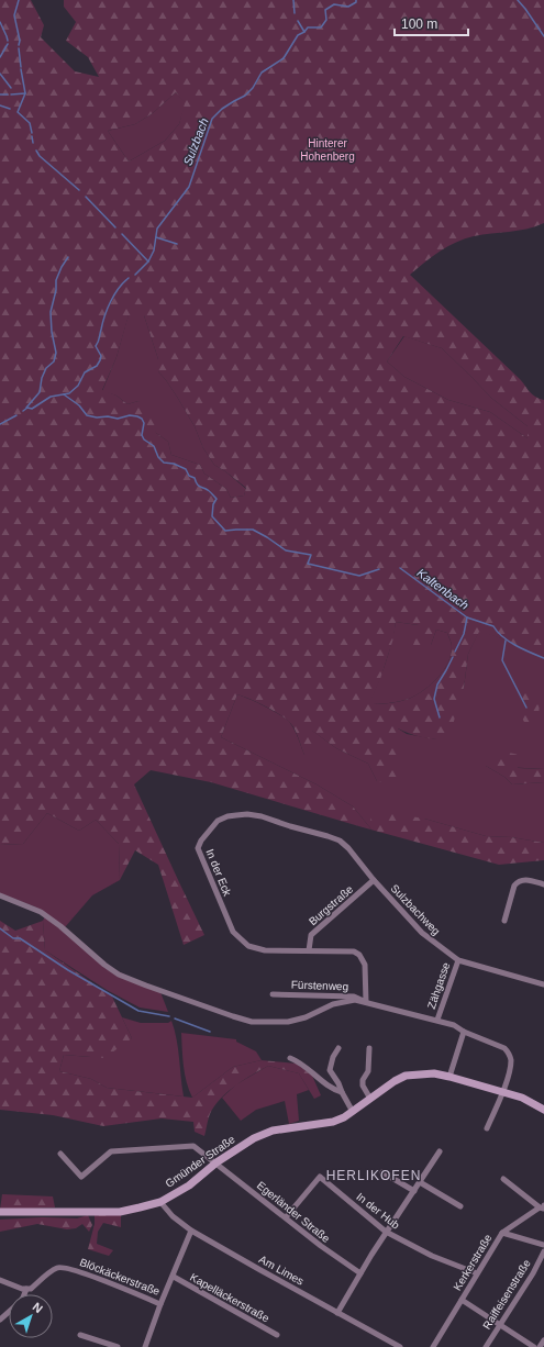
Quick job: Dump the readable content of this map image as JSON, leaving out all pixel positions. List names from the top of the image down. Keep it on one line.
{"streets":{"main road":["Gmünder Straße"],"street":["In der Eck","Burgstraße","Sulzbachweg","Fürstenweg","Zähgasse","In der Hub","Egerländer Straße","Kerkerstraße","Am Limes","Blöckäckerstraße","Raiffeisenstraße","Kapelläckerstraße"]},"crossings":[["In der Eck","Burgstraße"],["In der Eck","Sulzbachweg"],["In der Eck","Fürstenweg"],["Burgstraße","Sulzbachweg"],["Sulzbachweg","Zähgasse"],["Zähgasse","Gmünder Straße"],["Gmünder Straße","Egerländer Straße"],["Gmünder Straße","Am Limes"],["In der Hub","Egerländer Straße"],["In der Hub","Kerkerstraße"]],"districts":["HERLIKOFEN"],"water":["Sulzbach","Kaltenbach"],"parks":["Hinterer Hohenberg"],"scale_bar":"100 m","north":"top right"}
